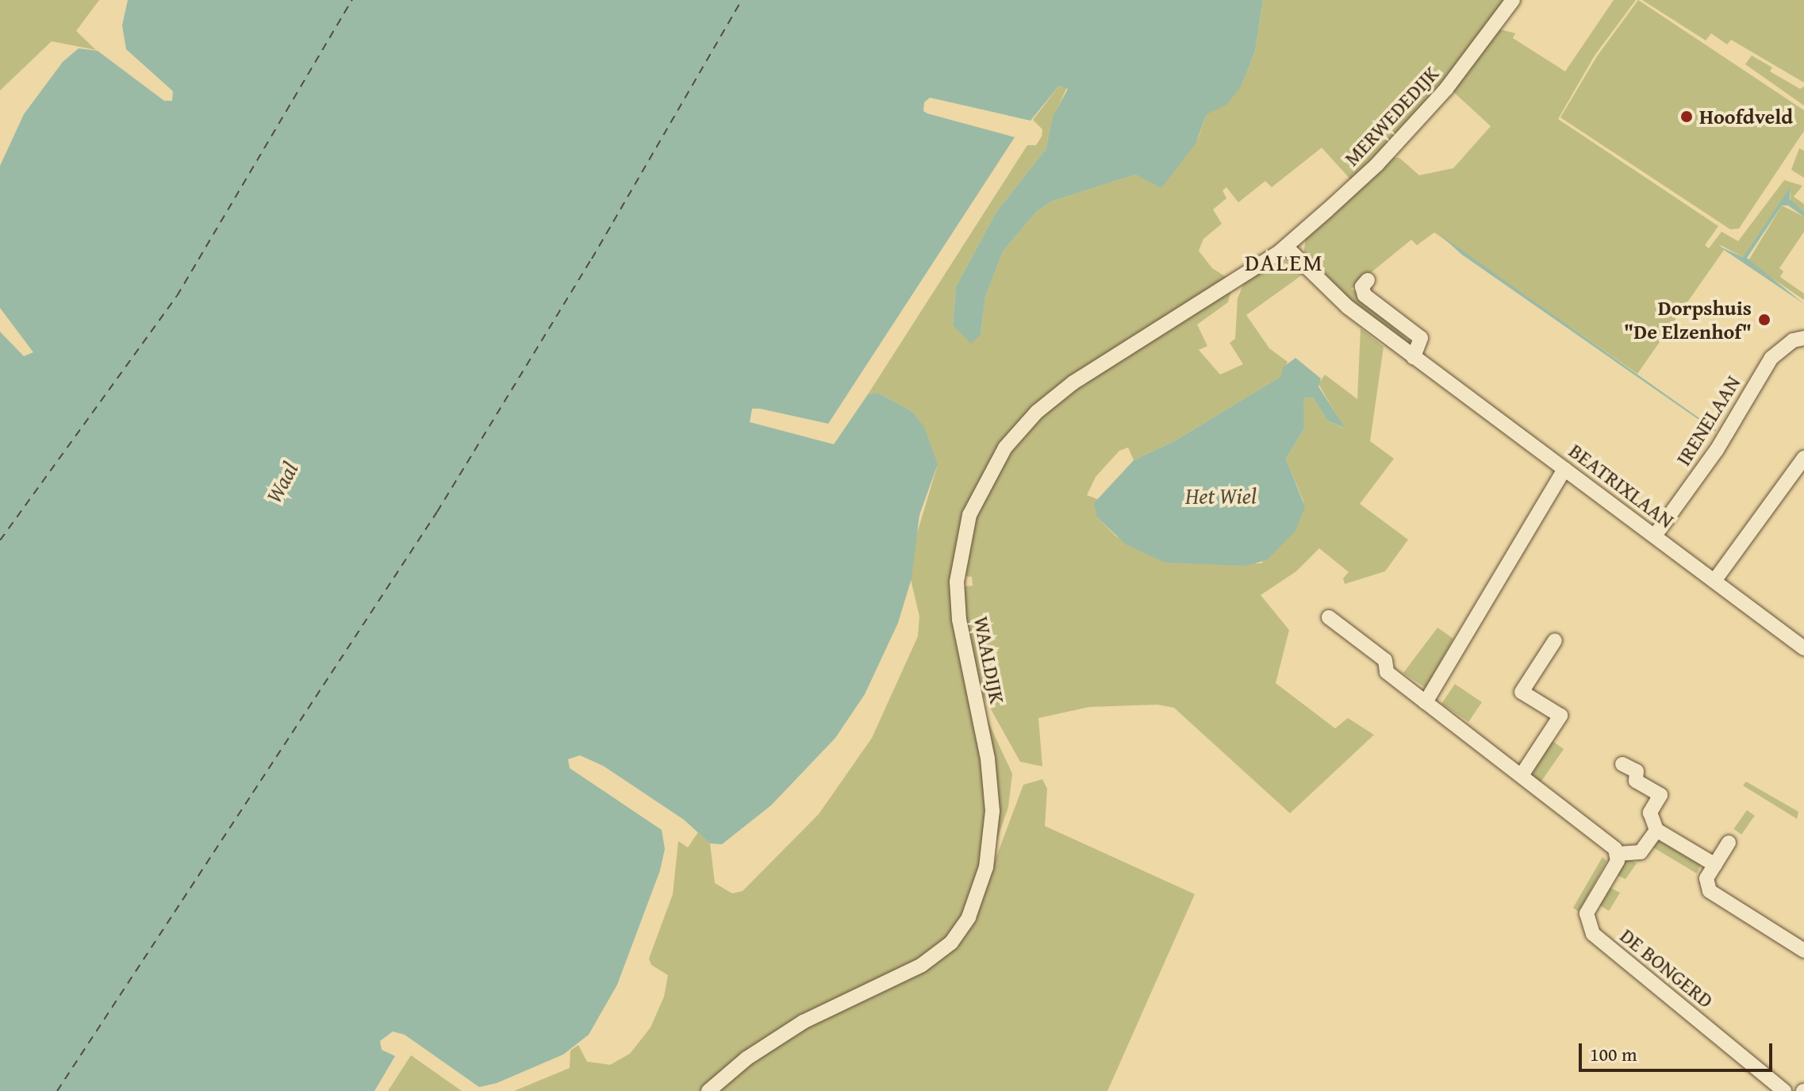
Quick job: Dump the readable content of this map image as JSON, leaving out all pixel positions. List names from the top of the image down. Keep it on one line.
{"streets":{"street":["MERWEDEDIJK","IRENELAAN","BEATRIXLAAN","WAALDIJK","DE BONGERD"]},"crossings":[["MERWEDEDIJK","BEATRIXLAAN"],["MERWEDEDIJK","WAALDIJK"],["IRENELAAN","BEATRIXLAAN"],["BEATRIXLAAN","WAALDIJK"]],"districts":["DALEM"],"water":["Waal","Het Wiel"],"places":["Hoofdveld","Dorpshuis \"De Elzenhof\""],"scale_bar":"100 m"}
